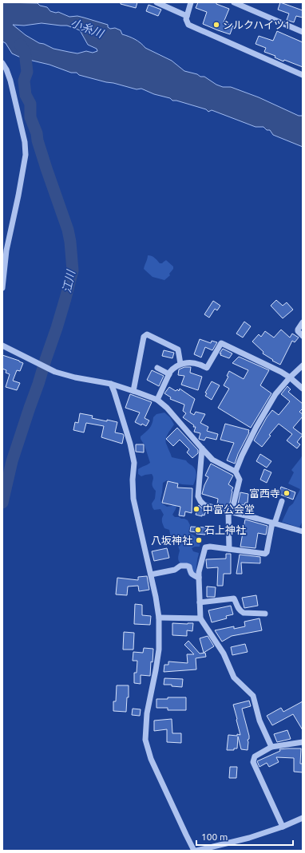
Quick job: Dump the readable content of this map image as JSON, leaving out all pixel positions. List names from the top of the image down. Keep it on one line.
{"water":["小糸川","江川"],"places":["シルクハイツ1","富西寺","中富公会堂","石上神社","八坂神社"],"scale_bar":"100 m"}
